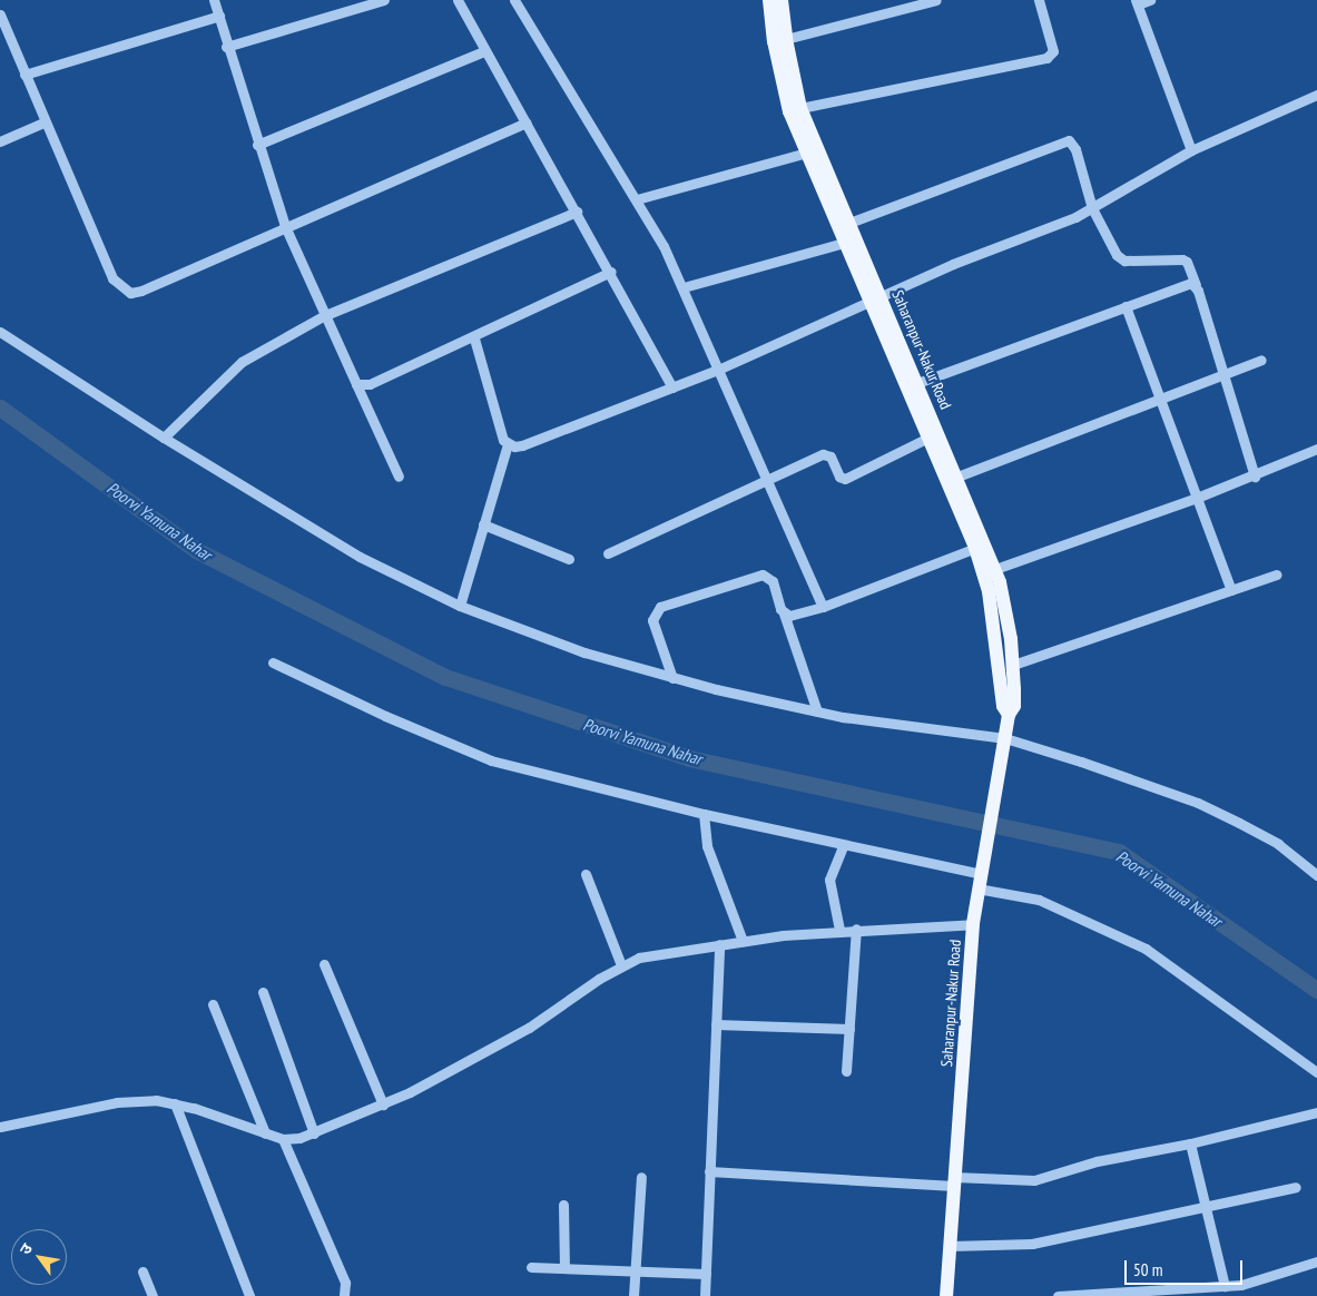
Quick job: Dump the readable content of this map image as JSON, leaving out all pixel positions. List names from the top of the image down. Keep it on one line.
{"streets":{"main road":["Saharanpur-Nakur Road"]},"water":["Poorvi Yamuna Nahar"],"scale_bar":"50 m","north":"top left"}
